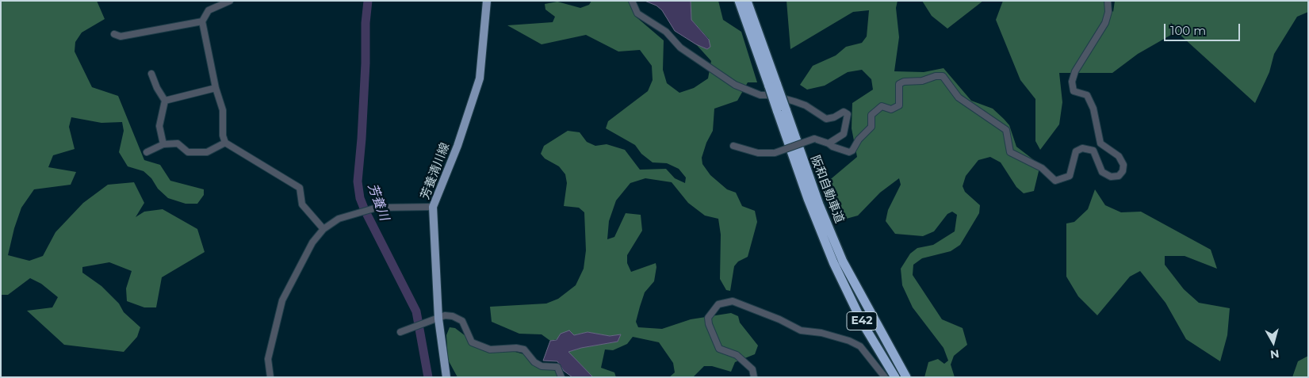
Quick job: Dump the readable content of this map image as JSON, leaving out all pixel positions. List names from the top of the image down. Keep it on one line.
{"streets":{"highway":["阪和自動車道","E42"],"main road":["芳養清川線"]},"water":["芳養川"],"scale_bar":"100 m","north":"bottom"}
